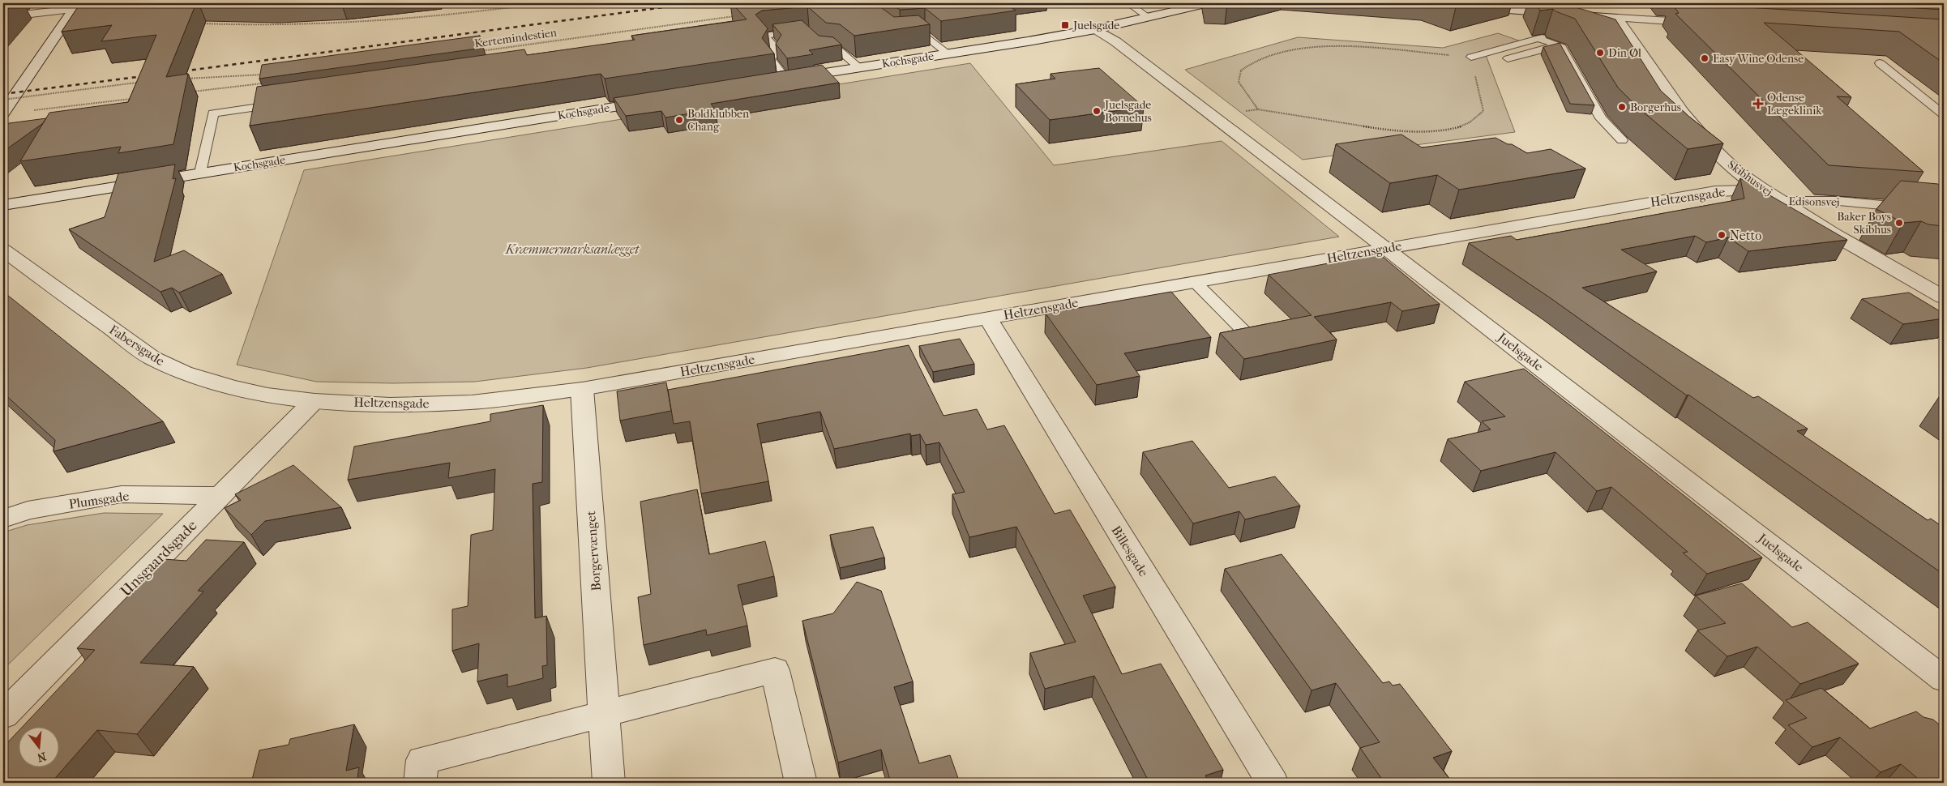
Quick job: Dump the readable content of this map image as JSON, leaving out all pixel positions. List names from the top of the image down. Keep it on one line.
{"streets":{"street":["Kochsgade","Skibhusvej","Heltzensgade","Fabersgade","Juelsgade","Plumsgade","Borgervænget","Billesgade","Unsgaardsgade"],"lane":["Edisonsvej"],"path":["Kertemindestien"]},"crossings":[["Kochsgade","Juelsgade"],["Skibhusvej","Heltzensgade"],["Skibhusvej","Edisonsvej"],["Heltzensgade","Fabersgade"],["Heltzensgade","Juelsgade"],["Heltzensgade","Borgervænget"],["Heltzensgade","Billesgade"],["Heltzensgade","Unsgaardsgade"],["Fabersgade","Unsgaardsgade"],["Plumsgade","Unsgaardsgade"]],"parks":["Kræmmermarksanlægget"],"places":{"transit":["Juelsgade"],"other":["Din Øl","Easy Wine Odense","Borgerhus","Juelsgade Børnehus","Boldklubben Chang","Baker Boys Skibhus","Netto"],"health":["Odense Lægeklinik"]},"north":"bottom"}
